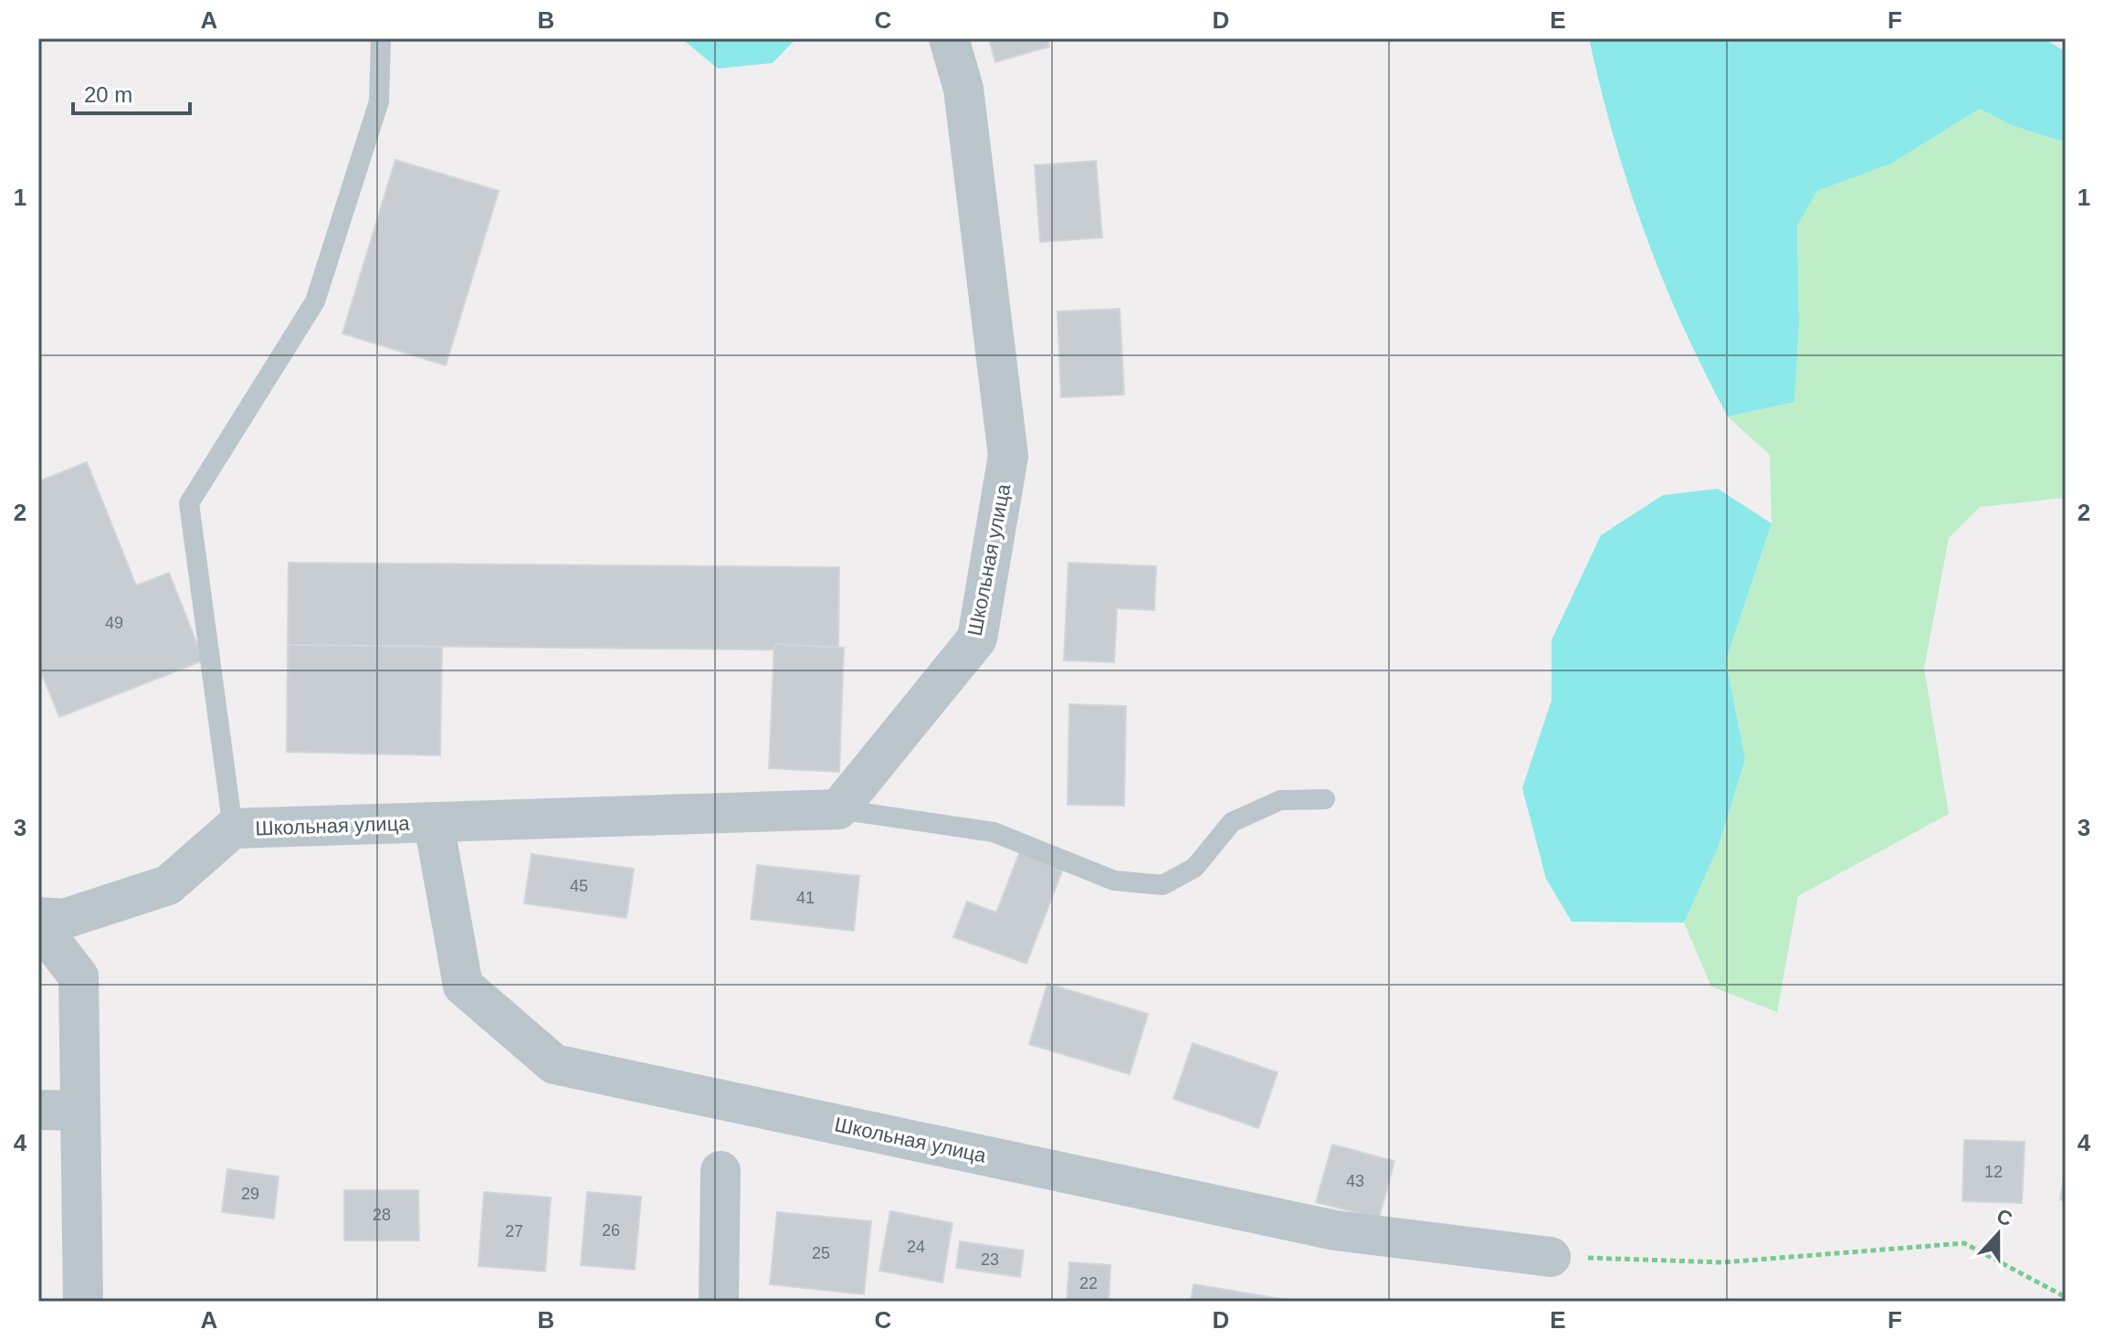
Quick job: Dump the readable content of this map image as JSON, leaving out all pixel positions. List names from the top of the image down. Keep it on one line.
{"streets":{"street":["Школьная улица"]},"house_numbers":["49","45","41","12","43","29","28","26","27","24","25","23","22"],"scale_bar":"20 m","north":"top","grid":{"columns":["A","B","C","D","E","F"],"rows":["1","2","3","4"]}}
